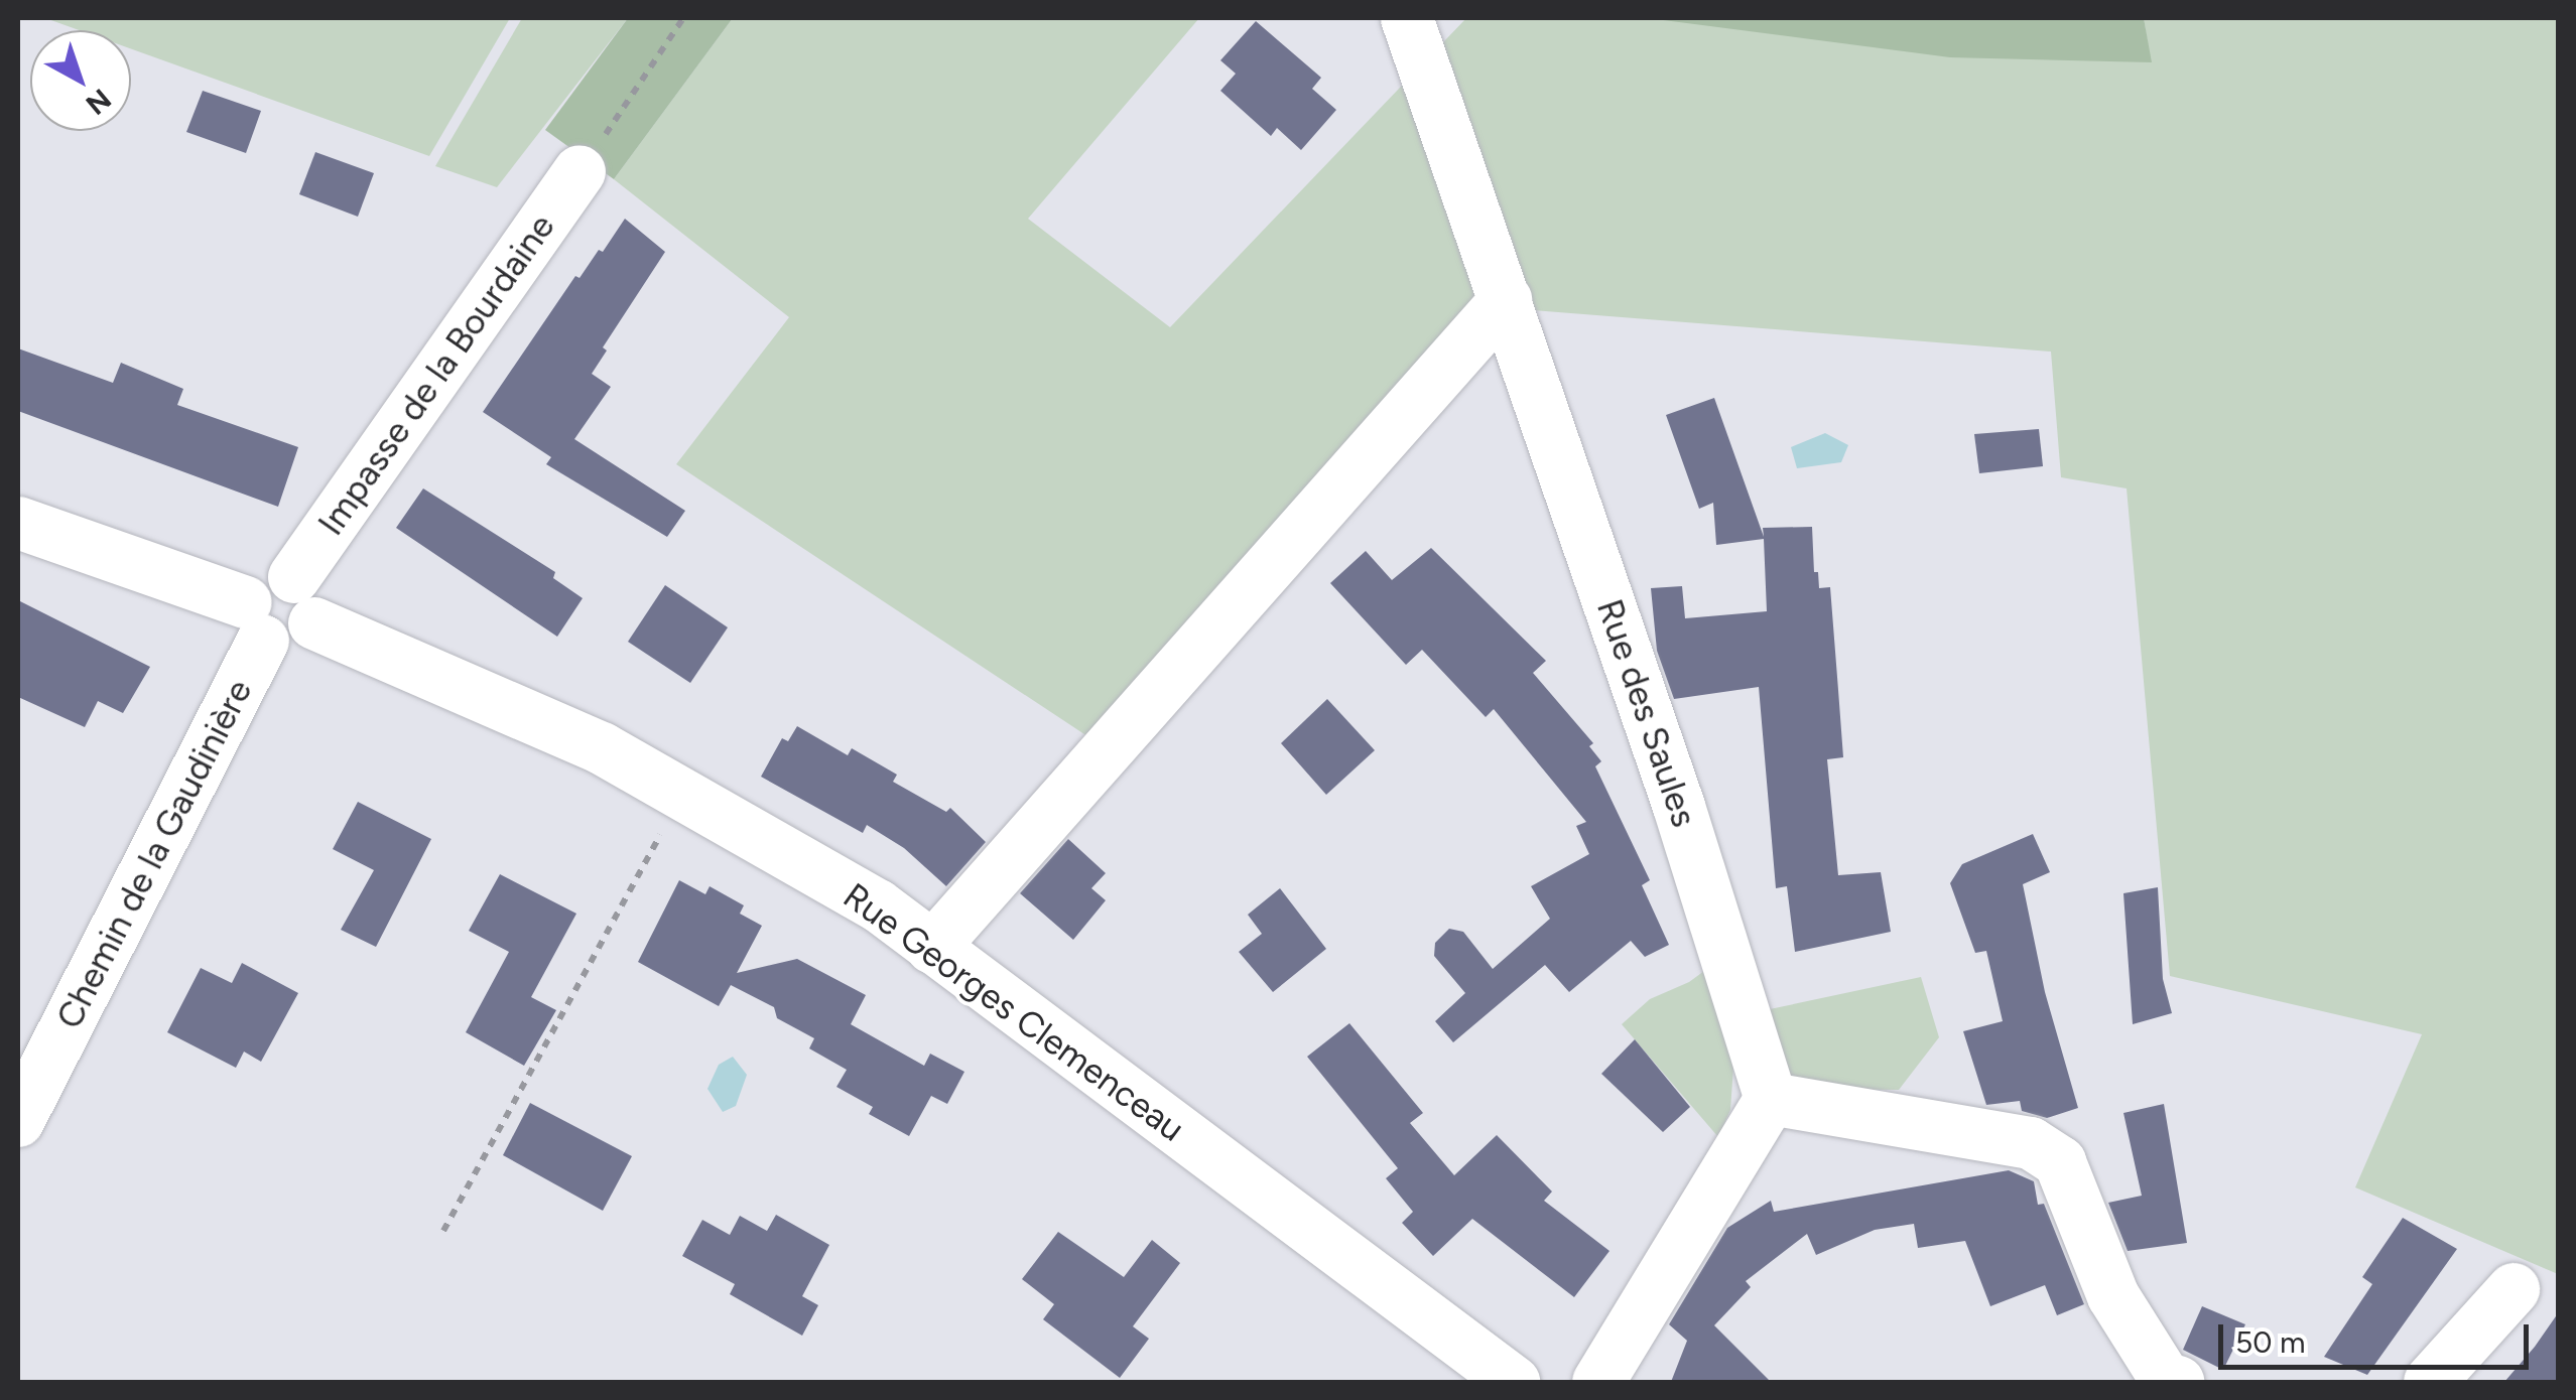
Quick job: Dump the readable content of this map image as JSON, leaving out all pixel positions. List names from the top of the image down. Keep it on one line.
{"streets":{"street":["Impasse de la Bourdaine","Rue des Saules","Chemin de la Gaudinière","Rue Georges Clemenceau"]},"crossings":[["Impasse de la Bourdaine","Rue Georges Clemenceau"]],"scale_bar":"50 m","north":"bottom right"}
